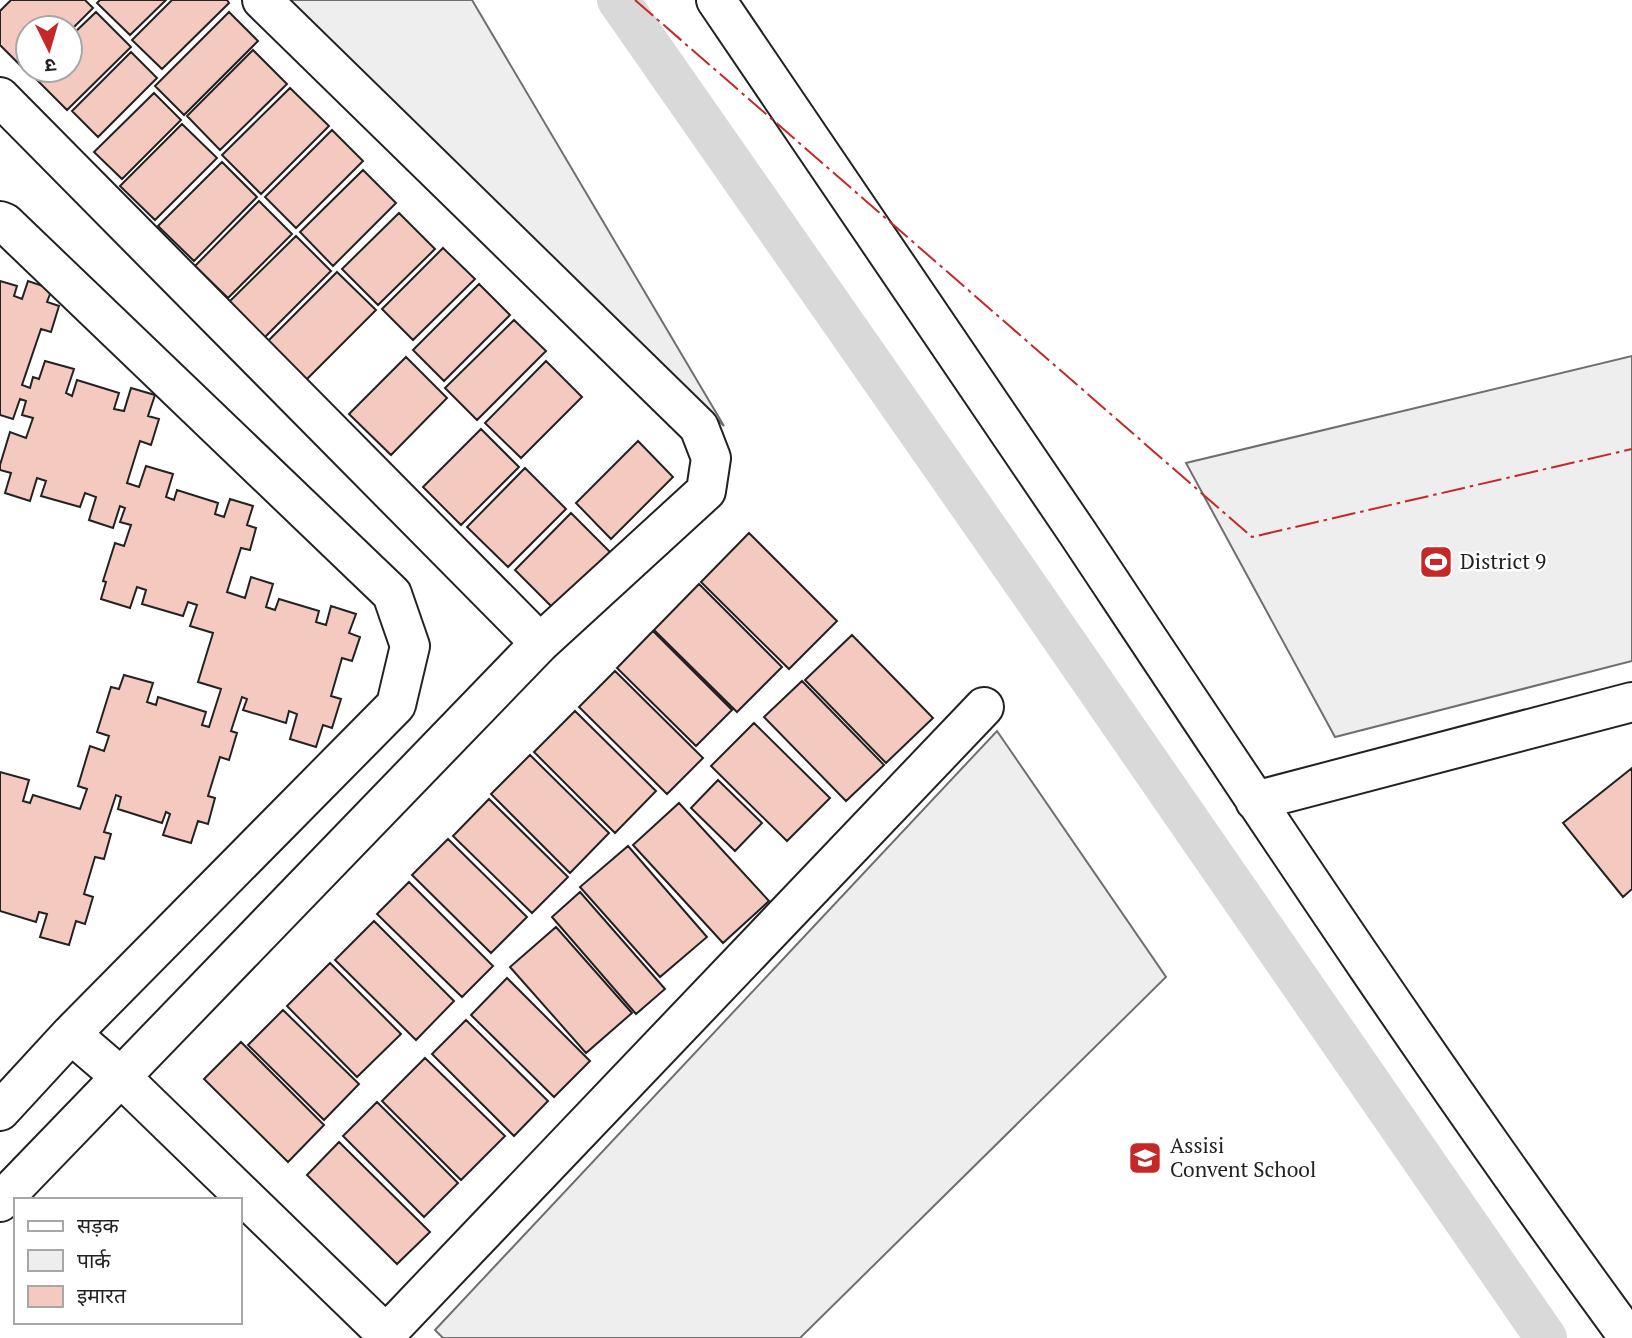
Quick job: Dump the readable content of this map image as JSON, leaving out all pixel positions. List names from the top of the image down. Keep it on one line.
{"places":{"sports":["District 9"],"school or university":["Assisi Convent School"]},"legend":["सड़क","पार्क","इमारत"],"north":"bottom"}
